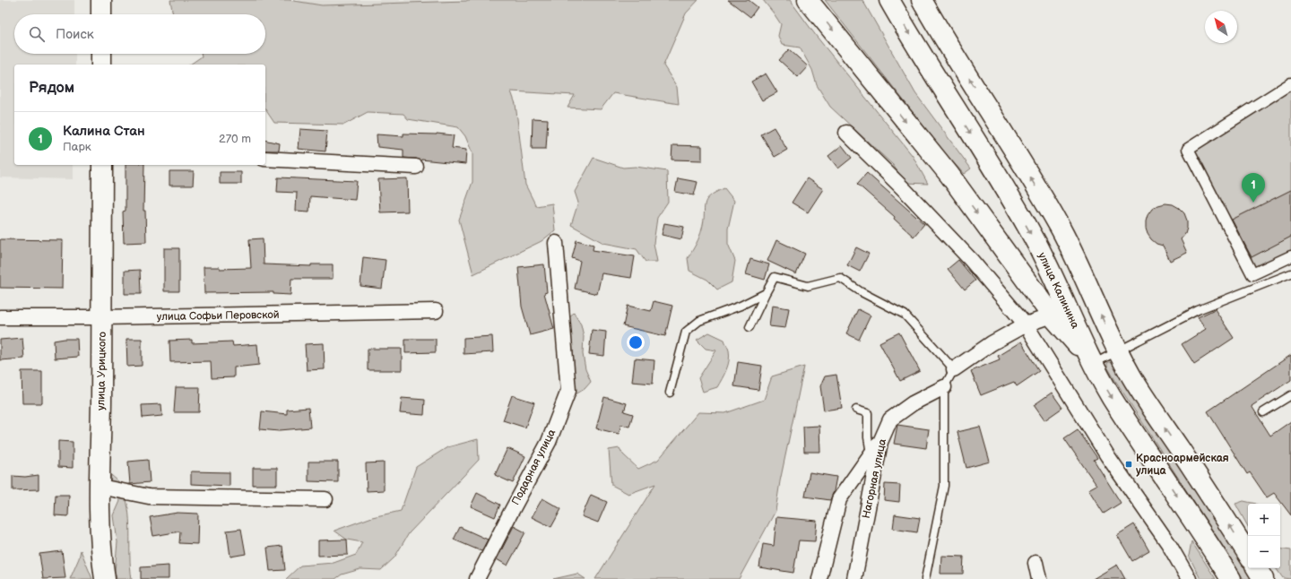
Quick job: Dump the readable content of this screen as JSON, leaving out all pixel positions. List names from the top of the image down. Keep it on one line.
{"streets":{"main road":["улица Калинина","улица Урицкого"],"street":["улица Софьи Перовской","Подарная улица","Нагорная улица"]},"crossings":[["улица Софьи Перовской","улица Урицкого"]],"places":{"transit":["Красноармейская улица"]},"north":"top left","page":{"search":"Поиск","heading":"Рядом","list":[{"mark":"1","name":"Калина Стан","note":"Парк","value":"270 m"}],"pins":"1","map_buttons":["+","−"]}}
